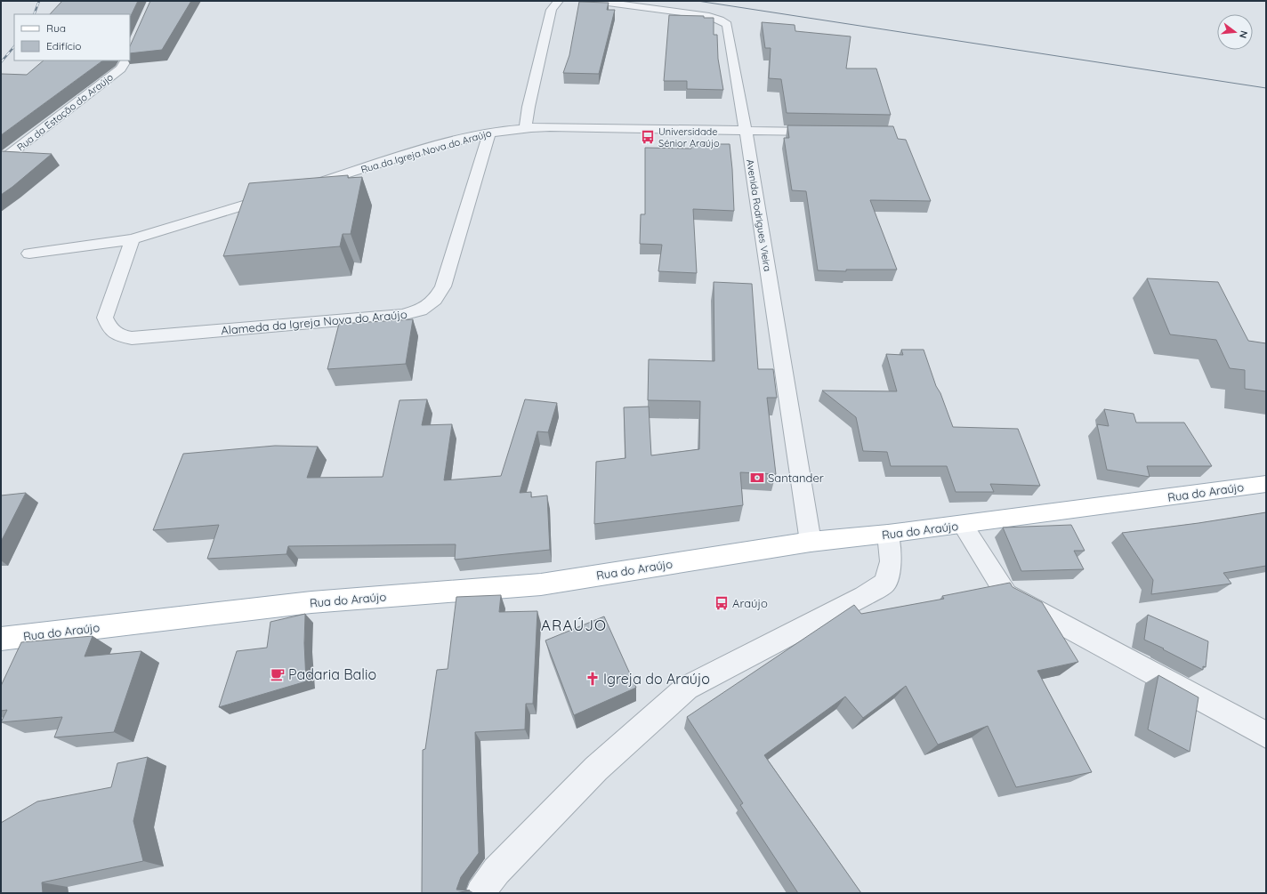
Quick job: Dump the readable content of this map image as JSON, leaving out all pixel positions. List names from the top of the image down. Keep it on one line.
{"streets":{"main road":["Rua do Araújo"],"street":["Rua da Estação do Araújo","Rua da Igreja Nova do Araújo","Avenida Rodrigues Vieira","Alameda da Igreja Nova do Araújo"]},"crossings":[["Rua da Igreja Nova do Araújo","Avenida Rodrigues Vieira"],["Rua da Igreja Nova do Araújo","Alameda da Igreja Nova do Araújo"],["Avenida Rodrigues Vieira","Rua do Araújo"]],"districts":["ARAÚJO"],"places":{"bus stop":["Universidade Sénior Araújo","Araújo"],"bank":["Santander"],"cafe":["Padaria Balio"],"church":["Igreja do Araújo"]},"legend":["Rua","Edifício"],"north":"right"}
